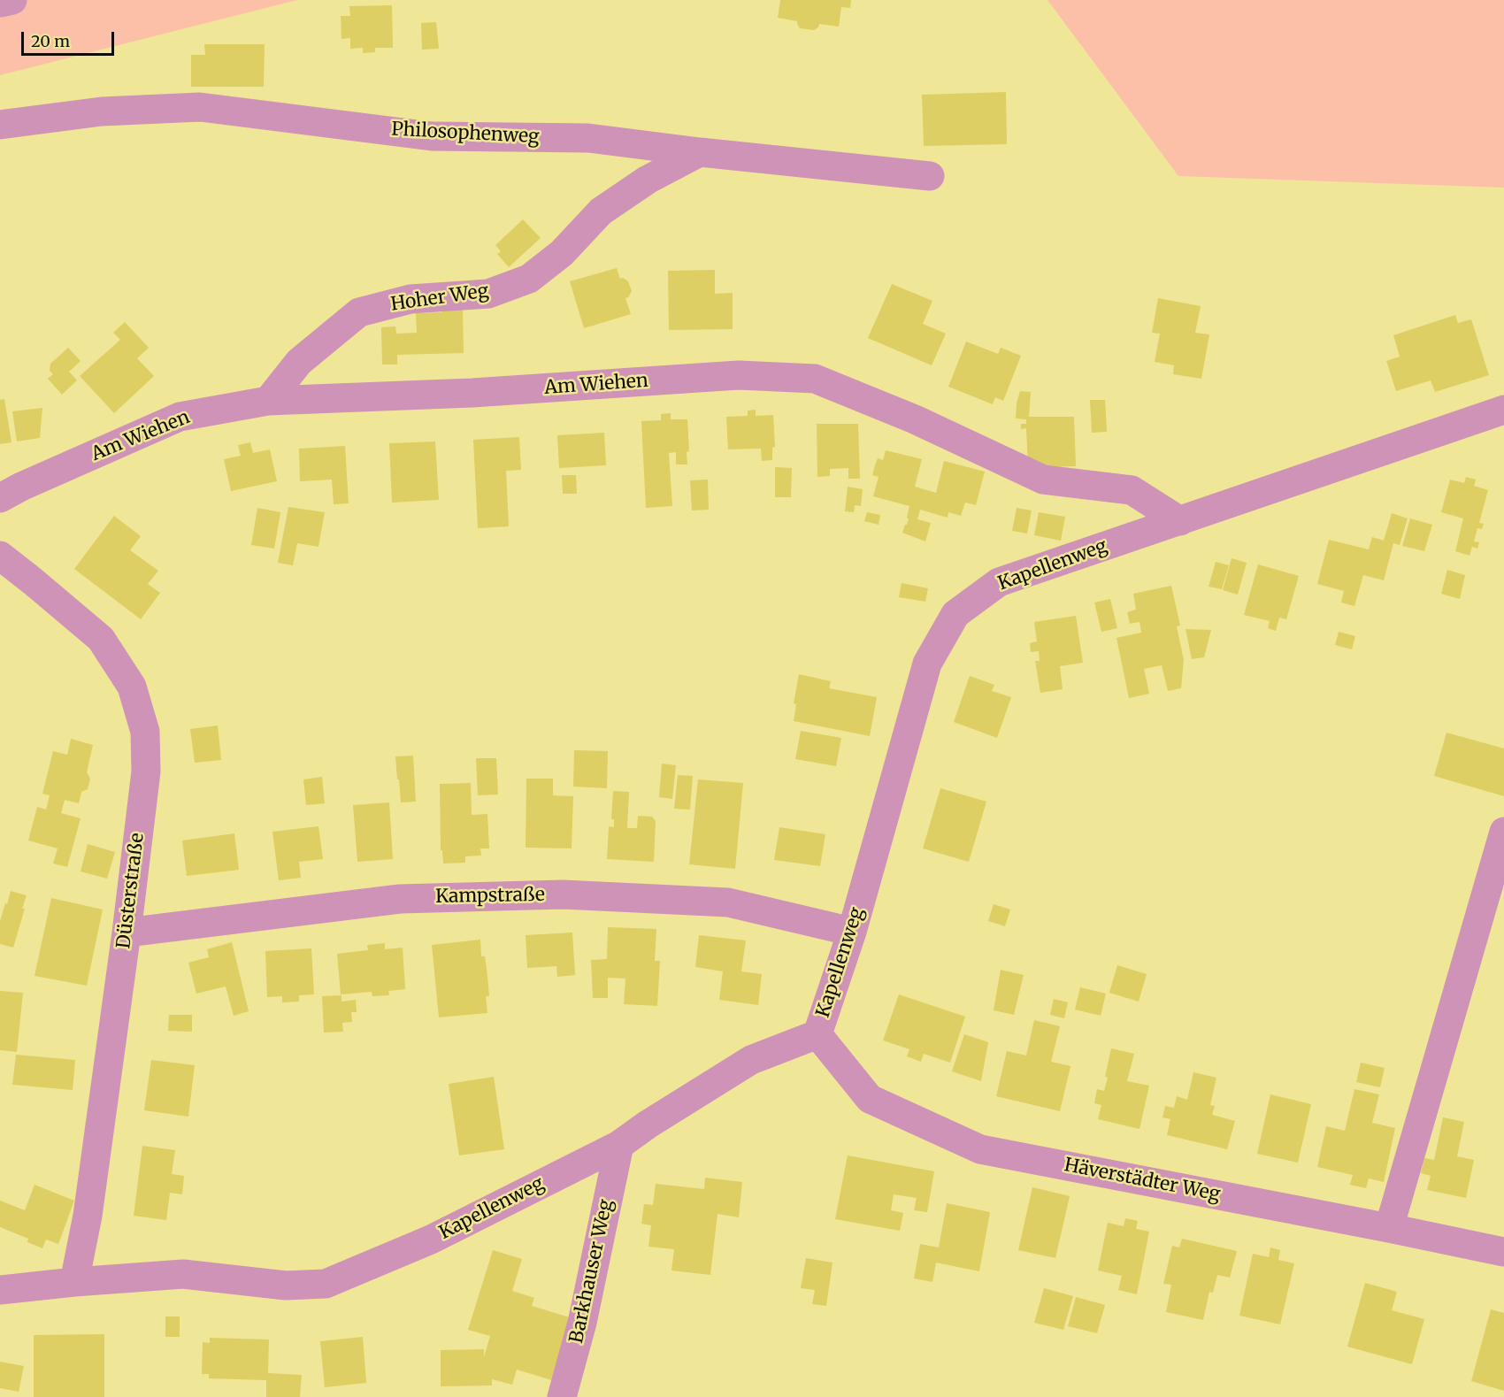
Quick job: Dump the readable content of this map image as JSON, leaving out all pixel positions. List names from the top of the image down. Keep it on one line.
{"streets":{"street":["Philosophenweg","Hoher Weg","Am Wiehen","Kapellenweg","Düsterstraße","Kampstraße","Häverstädter Weg","Barkhauser Weg"]},"crossings":[["Philosophenweg","Hoher Weg"],["Hoher Weg","Am Wiehen"],["Am Wiehen","Kapellenweg"],["Kapellenweg","Düsterstraße"],["Kapellenweg","Kampstraße"],["Kapellenweg","Häverstädter Weg"],["Kapellenweg","Barkhauser Weg"],["Düsterstraße","Kampstraße"]],"scale_bar":"20 m"}
